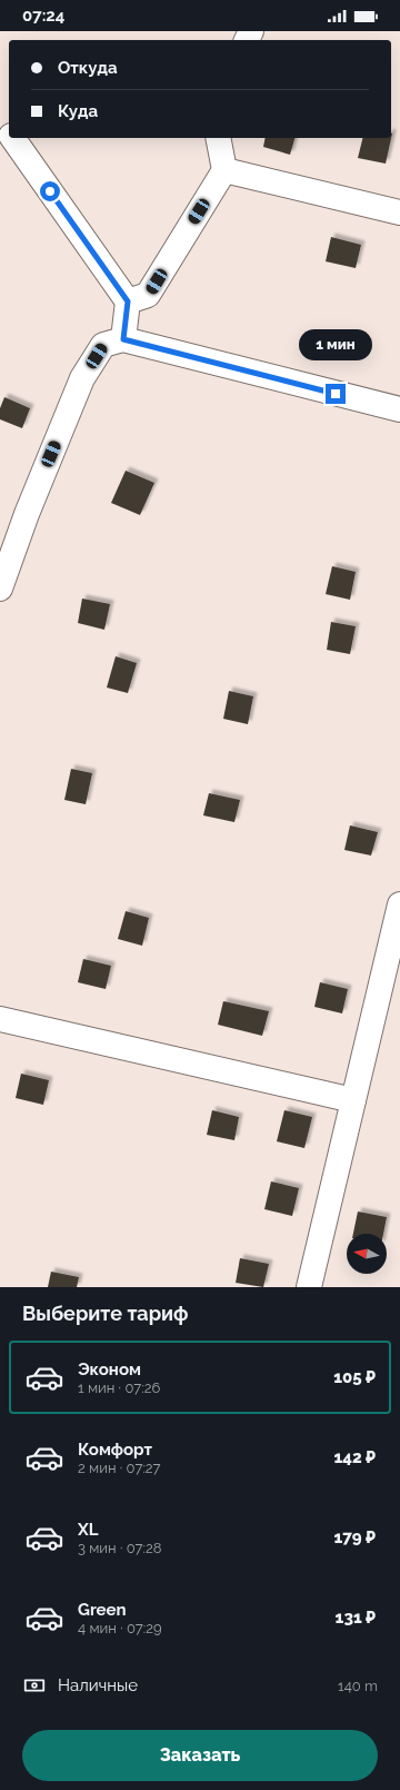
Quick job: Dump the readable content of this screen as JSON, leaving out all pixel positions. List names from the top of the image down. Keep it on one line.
{"north":"left","page":{"status":"07:24","banner":["Откуда","Куда"],"bubble":"1 мин","heading":"Выберите тариф","list":[{"name":"Эконом","note":"1 мин · 07:26","value":"105 ₽"},{"name":"Комфорт","note":"2 мин · 07:27","value":"142 ₽"},{"name":"XL","note":"3 мин · 07:28","value":"179 ₽"},{"name":"Green","note":"4 мин · 07:29","value":"131 ₽"}],"pay":["Наличные","140 m"],"buttons":"Заказать"}}
